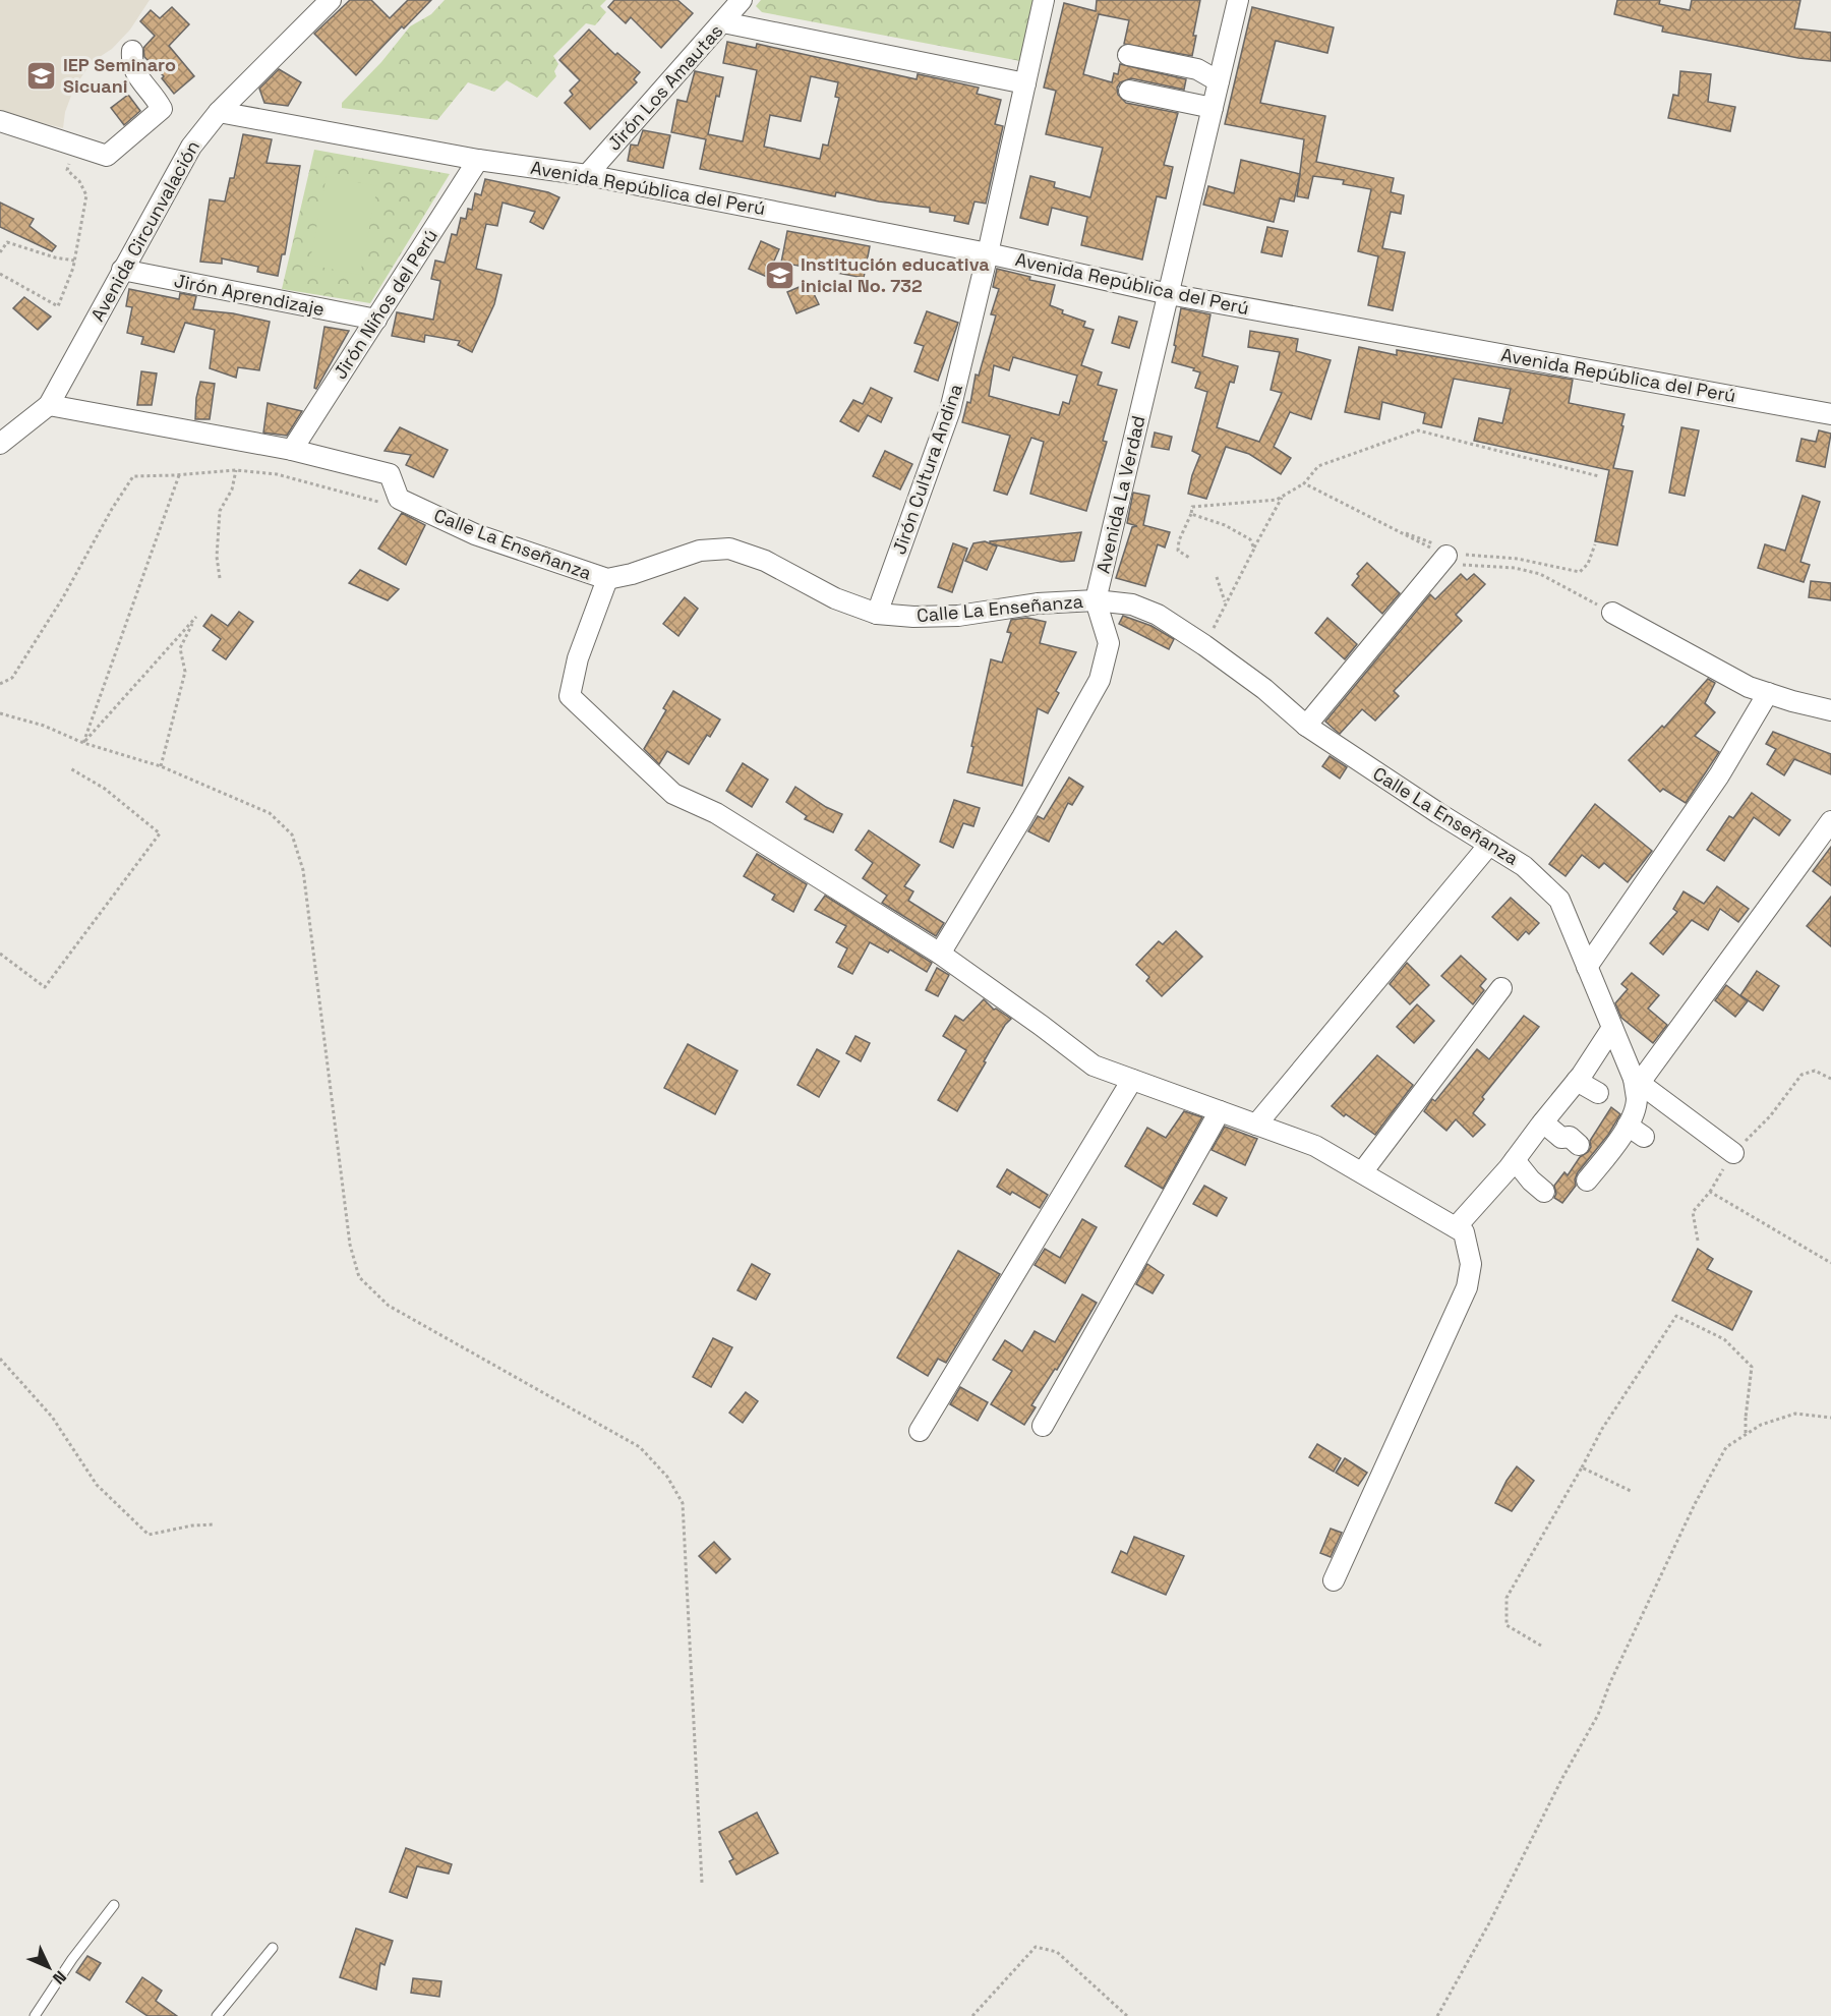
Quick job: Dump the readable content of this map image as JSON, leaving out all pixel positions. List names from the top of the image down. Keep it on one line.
{"streets":{"street":["Jirón Los Amautas","Avenida República del Perú","Avenida Circunvalación","Jirón Aprendizaje","Jirón Niños del Perú","Jirón Cultura Andina","Avenida La Verdad","Calle La Enseñanza"]},"crossings":[["Jirón Los Amautas","Avenida República del Perú"],["Avenida República del Perú","Avenida Circunvalación"],["Avenida República del Perú","Jirón Niños del Perú"],["Avenida República del Perú","Jirón Cultura Andina"],["Avenida República del Perú","Avenida La Verdad"],["Avenida Circunvalación","Jirón Aprendizaje"],["Jirón Aprendizaje","Jirón Niños del Perú"],["Jirón Cultura Andina","Calle La Enseñanza"],["Avenida La Verdad","Calle La Enseñanza"]],"places":{"school or university":["IEP Seminaro Sicuani","Institución educativa inicial No. 732"]},"north":"bottom right"}
